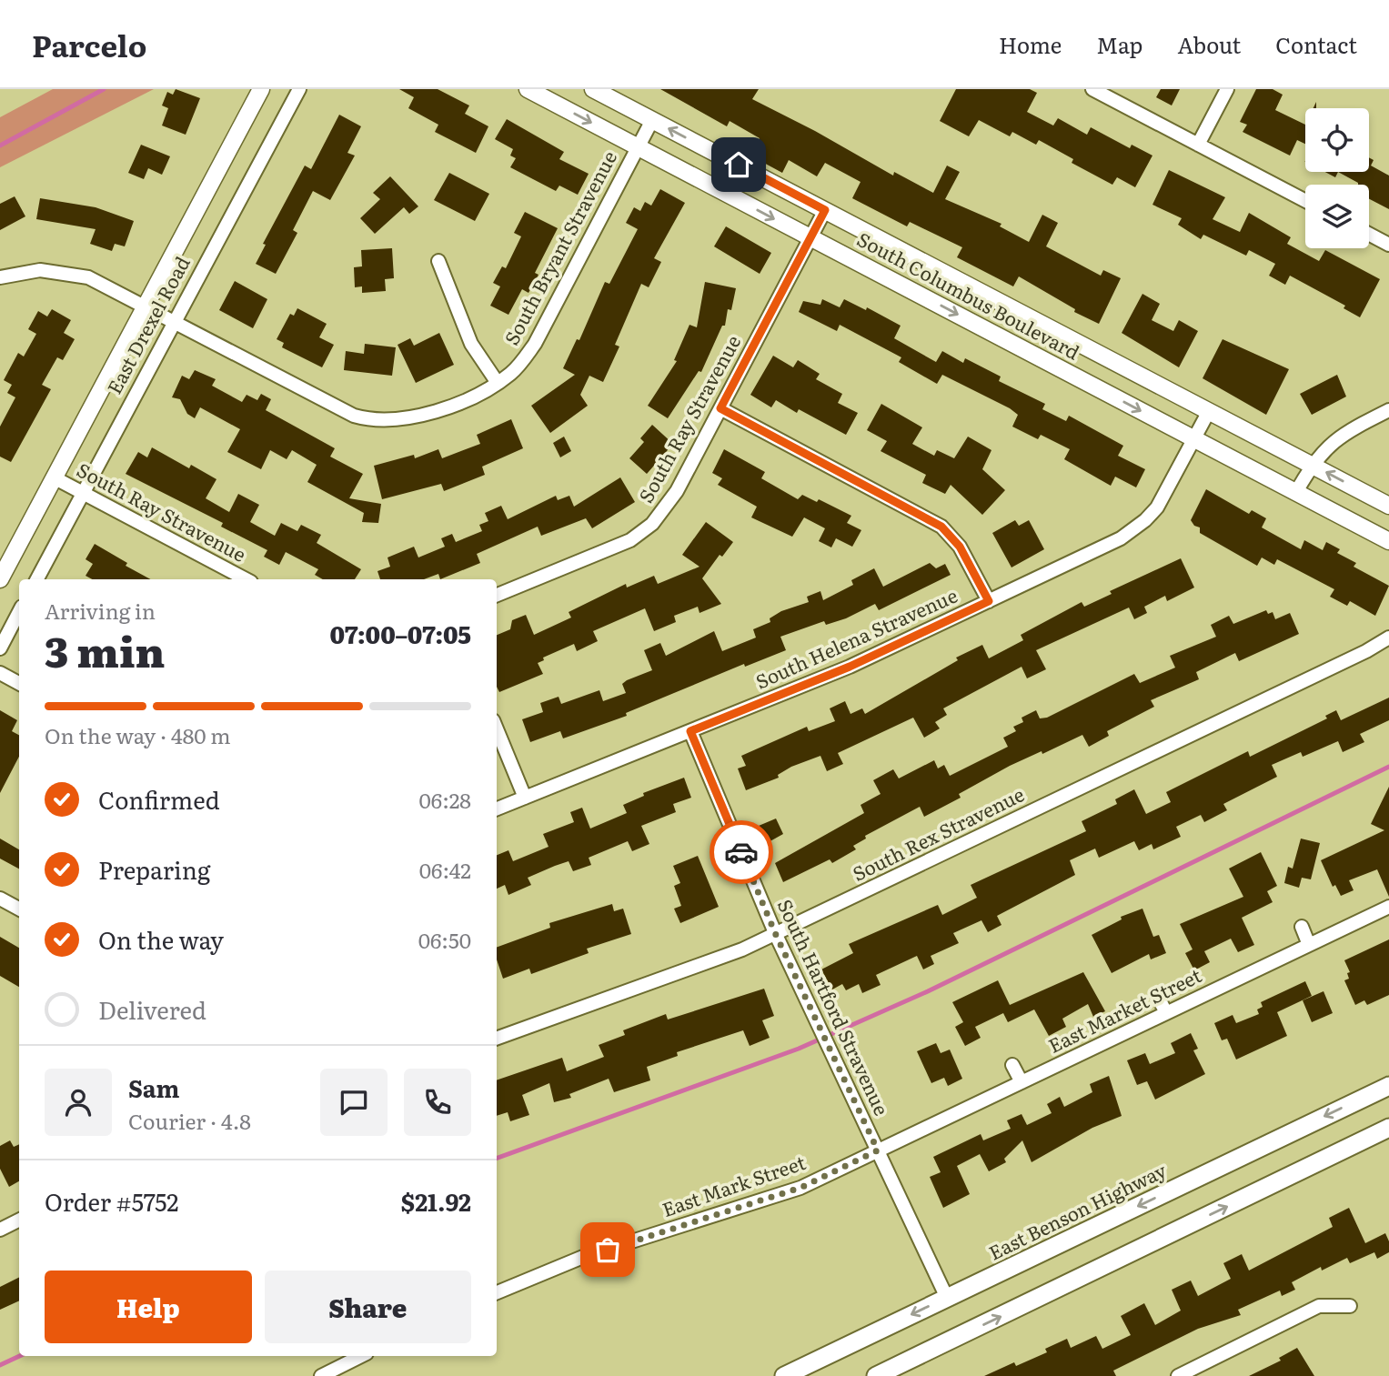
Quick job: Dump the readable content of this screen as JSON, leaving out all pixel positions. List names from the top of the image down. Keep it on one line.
{"streets":{"main road":["East Benson Highway"],"street":["South Bryant Stravenue","South Columbus Boulevard","East Drexel Road","South Ray Stravenue","South Helena Stravenue","South Rex Stravenue","South Hartford Stravenue","East Market Street","East Mark Street"]},"crossings":[["South Bryant Stravenue","South Columbus Boulevard"],["South Bryant Stravenue","East Drexel Road"],["South Columbus Boulevard","South Ray Stravenue"],["South Columbus Boulevard","South Helena Stravenue"],["East Drexel Road","South Ray Stravenue"],["South Helena Stravenue","South Hartford Stravenue"],["South Rex Stravenue","South Hartford Stravenue"],["South Hartford Stravenue","East Market Street"],["South Hartford Stravenue","East Mark Street"],["South Hartford Stravenue","East Benson Highway"],["East Market Street","East Mark Street"]],"page":{"header":"Parcelo","nav":["Home","Map","About","Contact"],"heading":["3 min","Arriving in","07:00–07:05"],"panel":["Sam","Courier · 4.8","Order #5752","$21.92"],"bar":"On the way · 480 m","list":[["Confirmed","06:28"],["Preparing","06:42"],["On the way","06:50"],"Delivered"],"buttons":["Help","Share"]}}
